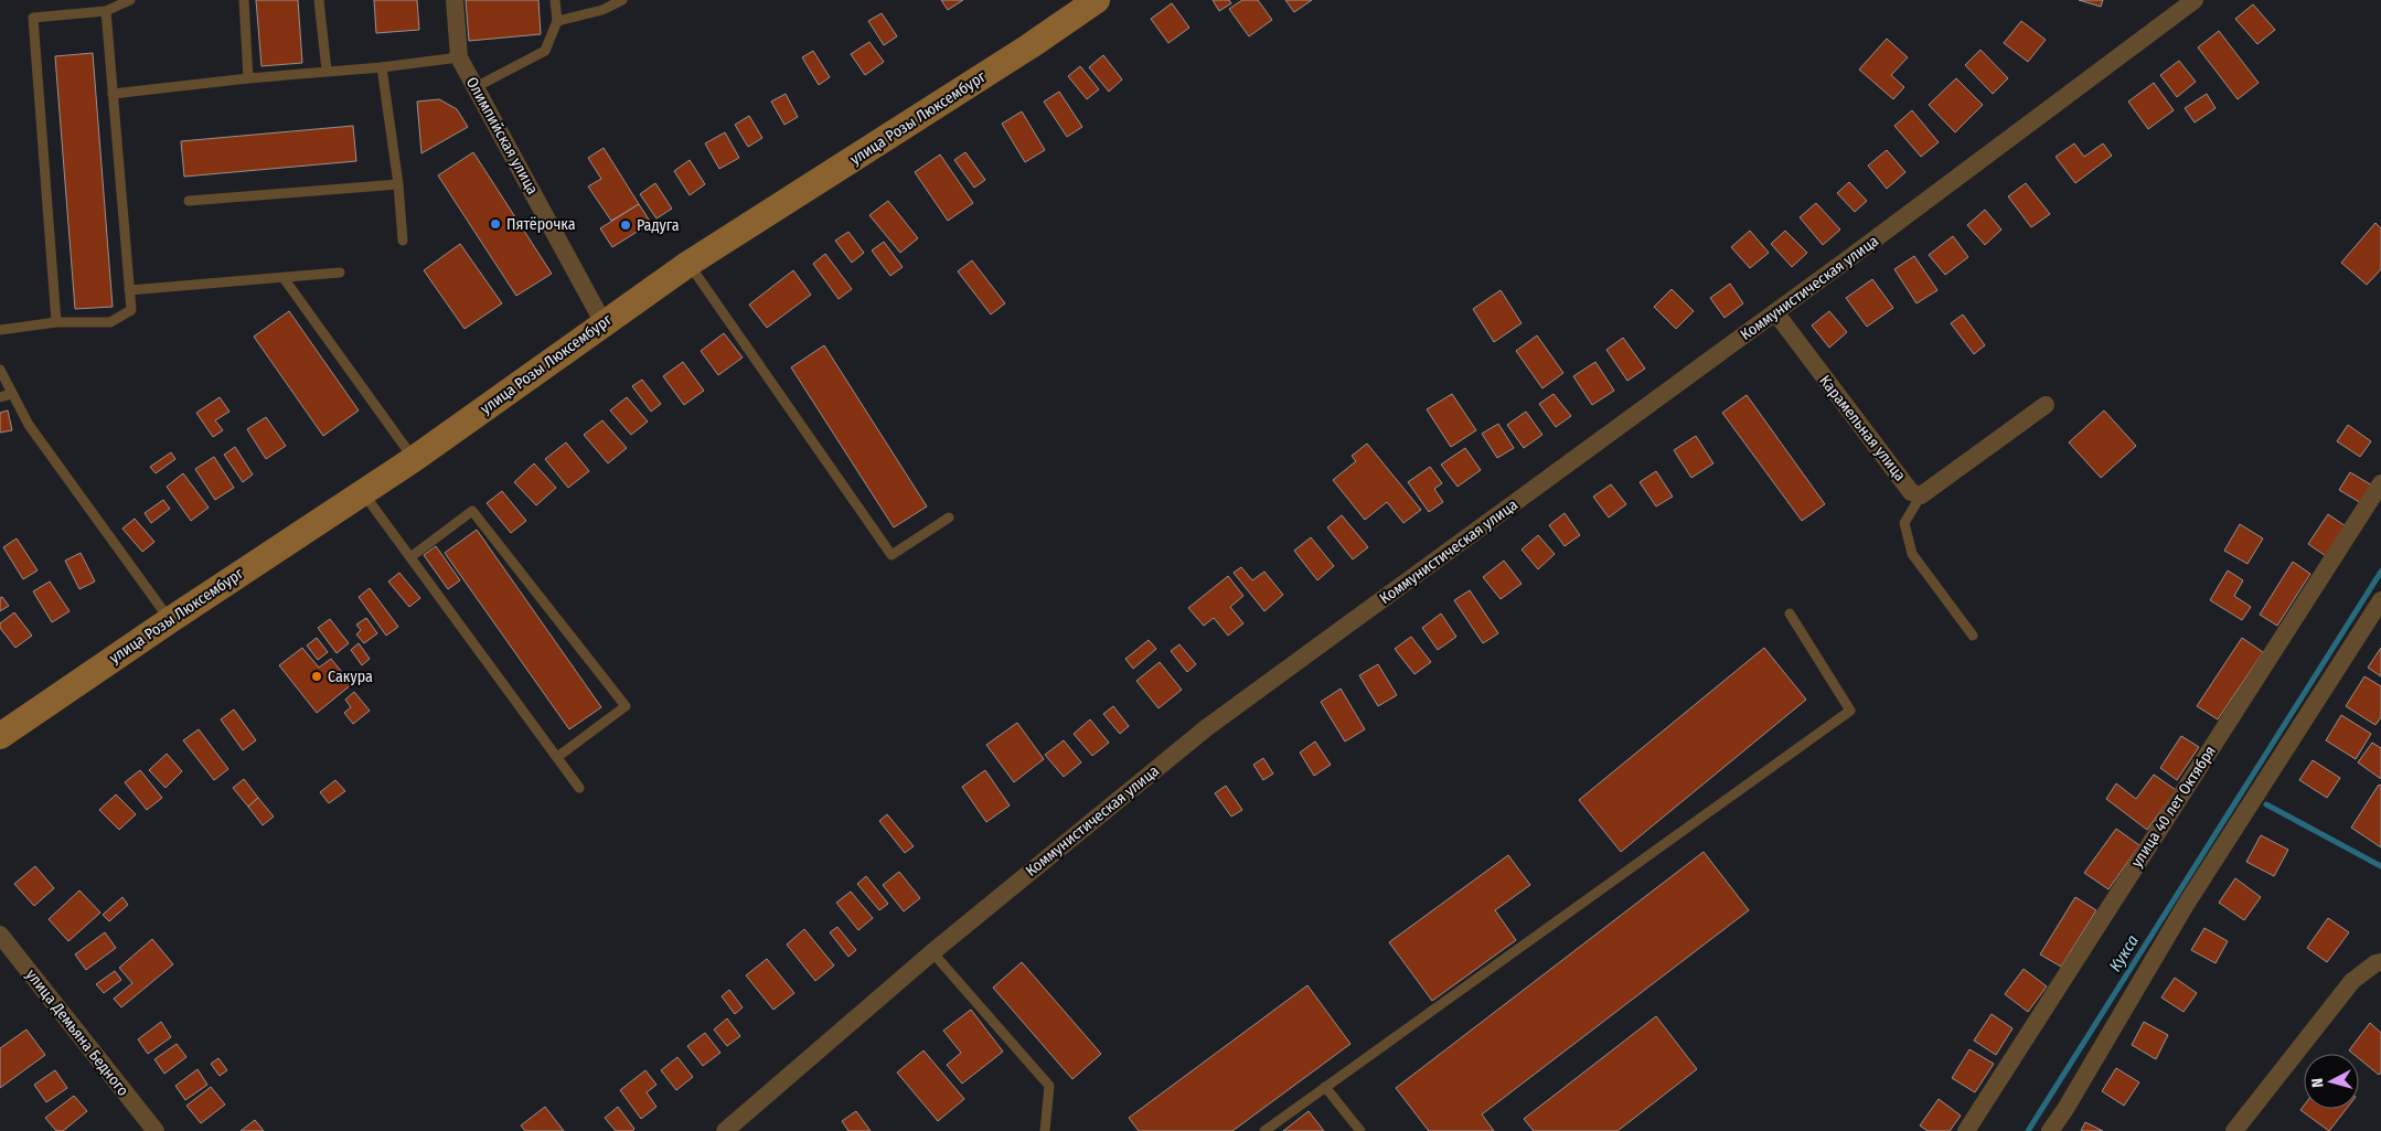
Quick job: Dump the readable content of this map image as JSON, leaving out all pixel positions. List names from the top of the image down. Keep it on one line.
{"streets":{"street":["улица Розы Люксембург","Олимпийская улица","Коммунистическая улица","Карамельная улица","улица 40 лет Октября","улица Демьяна Бедного"]},"crossings":[["улица Розы Люксембург","Олимпийская улица"],["Коммунистическая улица","Карамельная улица"]],"water":["Кукса"],"places":["Пятёрочка","Радуга","Сакура"],"north":"left"}
